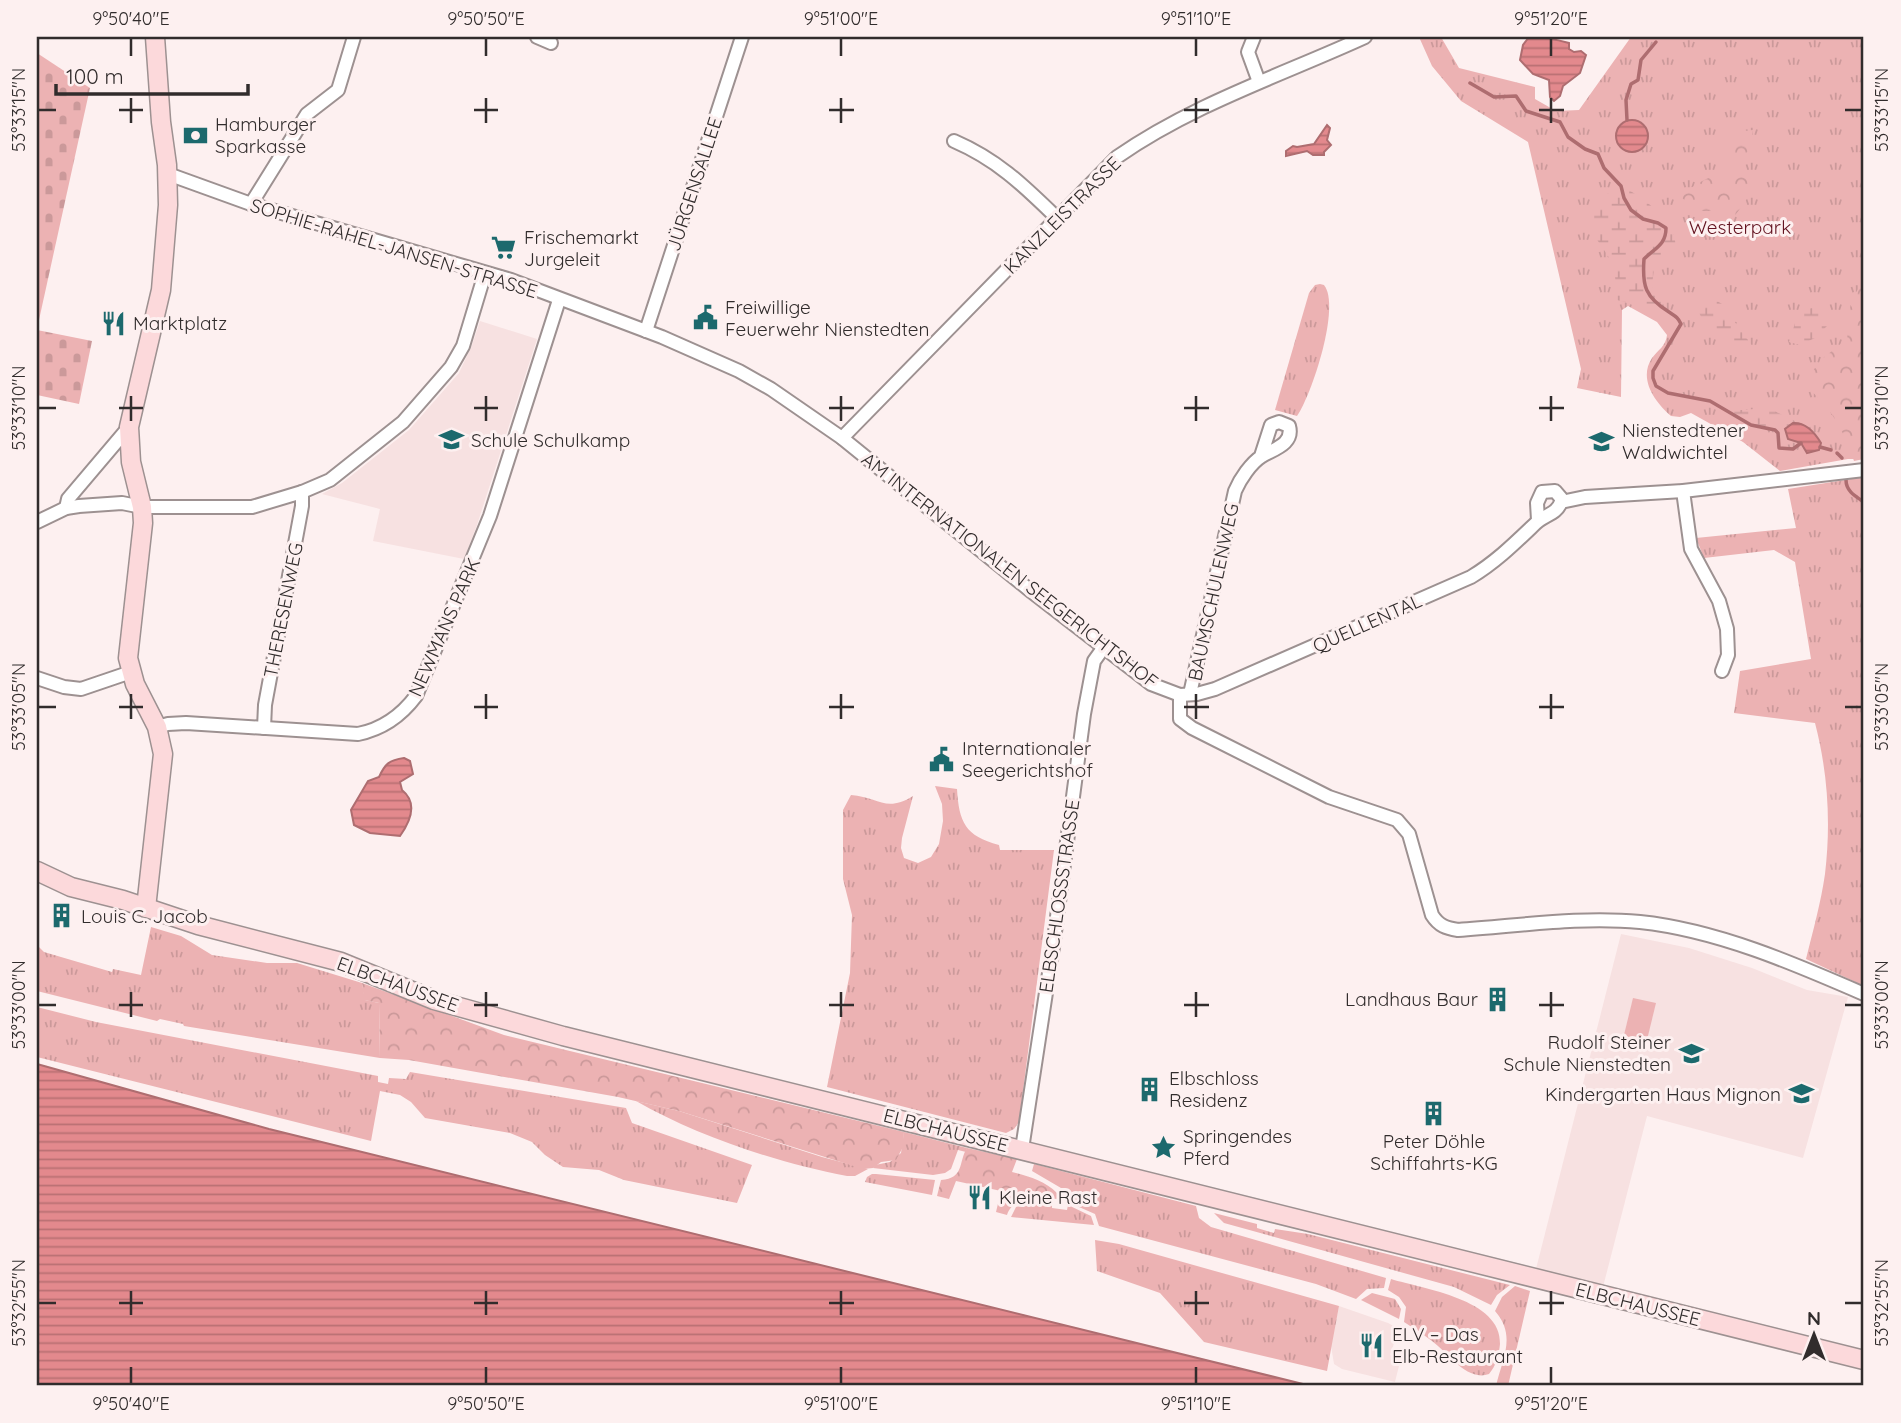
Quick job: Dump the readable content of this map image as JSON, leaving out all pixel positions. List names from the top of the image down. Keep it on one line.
{"streets":{"main road":["ELBCHAUSSEE"],"street":["JÜRGENSALLEE","KANZLEISTRASSE","SOPHIE-RAHEL-JANSEN-STRASSE","AM INTERNATIONALEN SEEGERICHTSHOF","BAUMSCHULENWEG","THERESENWEG","QUELLENTAL","NEWMANS PARK","ELBSCHLOSSSTRASSE"]},"crossings":[["JÜRGENSALLEE","SOPHIE-RAHEL-JANSEN-STRASSE"],["KANZLEISTRASSE","SOPHIE-RAHEL-JANSEN-STRASSE"],["KANZLEISTRASSE","AM INTERNATIONALEN SEEGERICHTSHOF"],["SOPHIE-RAHEL-JANSEN-STRASSE","AM INTERNATIONALEN SEEGERICHTSHOF"],["SOPHIE-RAHEL-JANSEN-STRASSE","NEWMANS PARK"],["AM INTERNATIONALEN SEEGERICHTSHOF","BAUMSCHULENWEG"],["AM INTERNATIONALEN SEEGERICHTSHOF","QUELLENTAL"],["AM INTERNATIONALEN SEEGERICHTSHOF","ELBSCHLOSSSTRASSE"],["BAUMSCHULENWEG","QUELLENTAL"],["THERESENWEG","NEWMANS PARK"],["ELBSCHLOSSSTRASSE","ELBCHAUSSEE"]],"parks":["Westerpark"],"places":{"bank":["Hamburger Sparkasse"],"supermarket":["Frischemarkt Jurgeleit"],"public building":["Freiwillige Feuerwehr Nienstedten","Internationaler Seegerichtshof"],"restaurant":["Marktplatz","Kleine Rast","ELV – Das Elb-Restaurant"],"school or university":["Schule Schulkamp","Nienstedtener Waldwichtel","Rudolf Steiner Schule Nienstedten","Kindergarten Haus Mignon"],"building":["Louis C. Jacob","Landhaus Baur","Elbschloss Residenz","Peter Döhle Schiffahrts-KG"],"place":["Springendes Pferd"]},"scale_bar":"100 m","north":"top","coordinates":["9°50'40\"E","9°50'50\"E","9°51'00\"E","9°51'10\"E","9°51'20\"E","53°33'15\"N","53°33'10\"N","53°33'05\"N","53°33'00\"N","53°32'55\"N"]}
